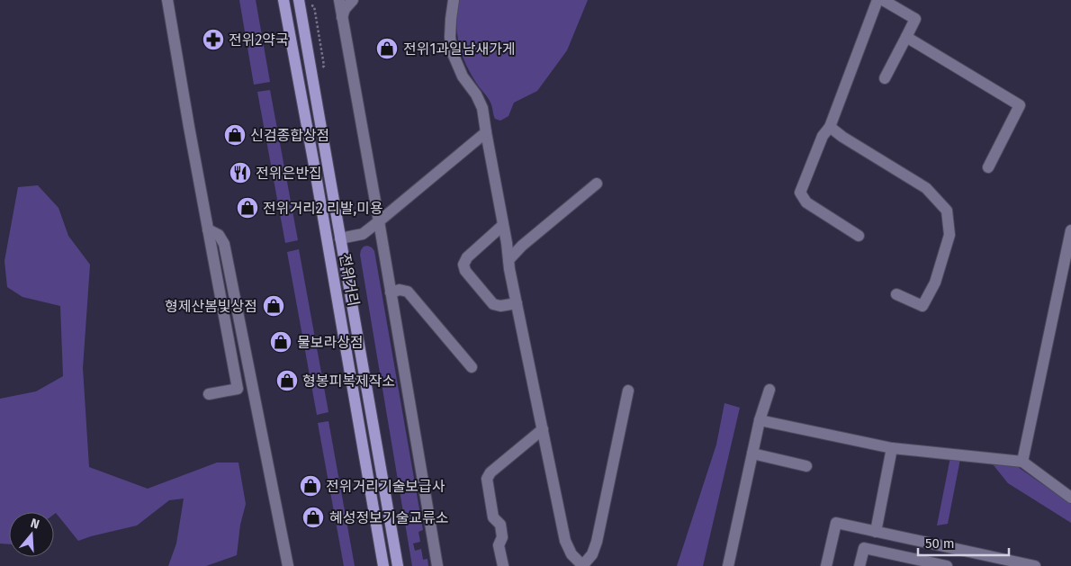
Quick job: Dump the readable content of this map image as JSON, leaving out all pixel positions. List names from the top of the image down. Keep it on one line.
{"streets":{"main road":["전위거리"]},"places":{"pharmacy":["전위2약국"],"shop":["전위1과일남새가게","신검종합상점","전위거리2 리발,미용","형제산봄빛상점","물보라상점","형봉피복제작소","전위거리기술보급사","혜성정보기술교류소"],"restaurant":["전위은반집"]},"scale_bar":"50 m","north":"top"}
